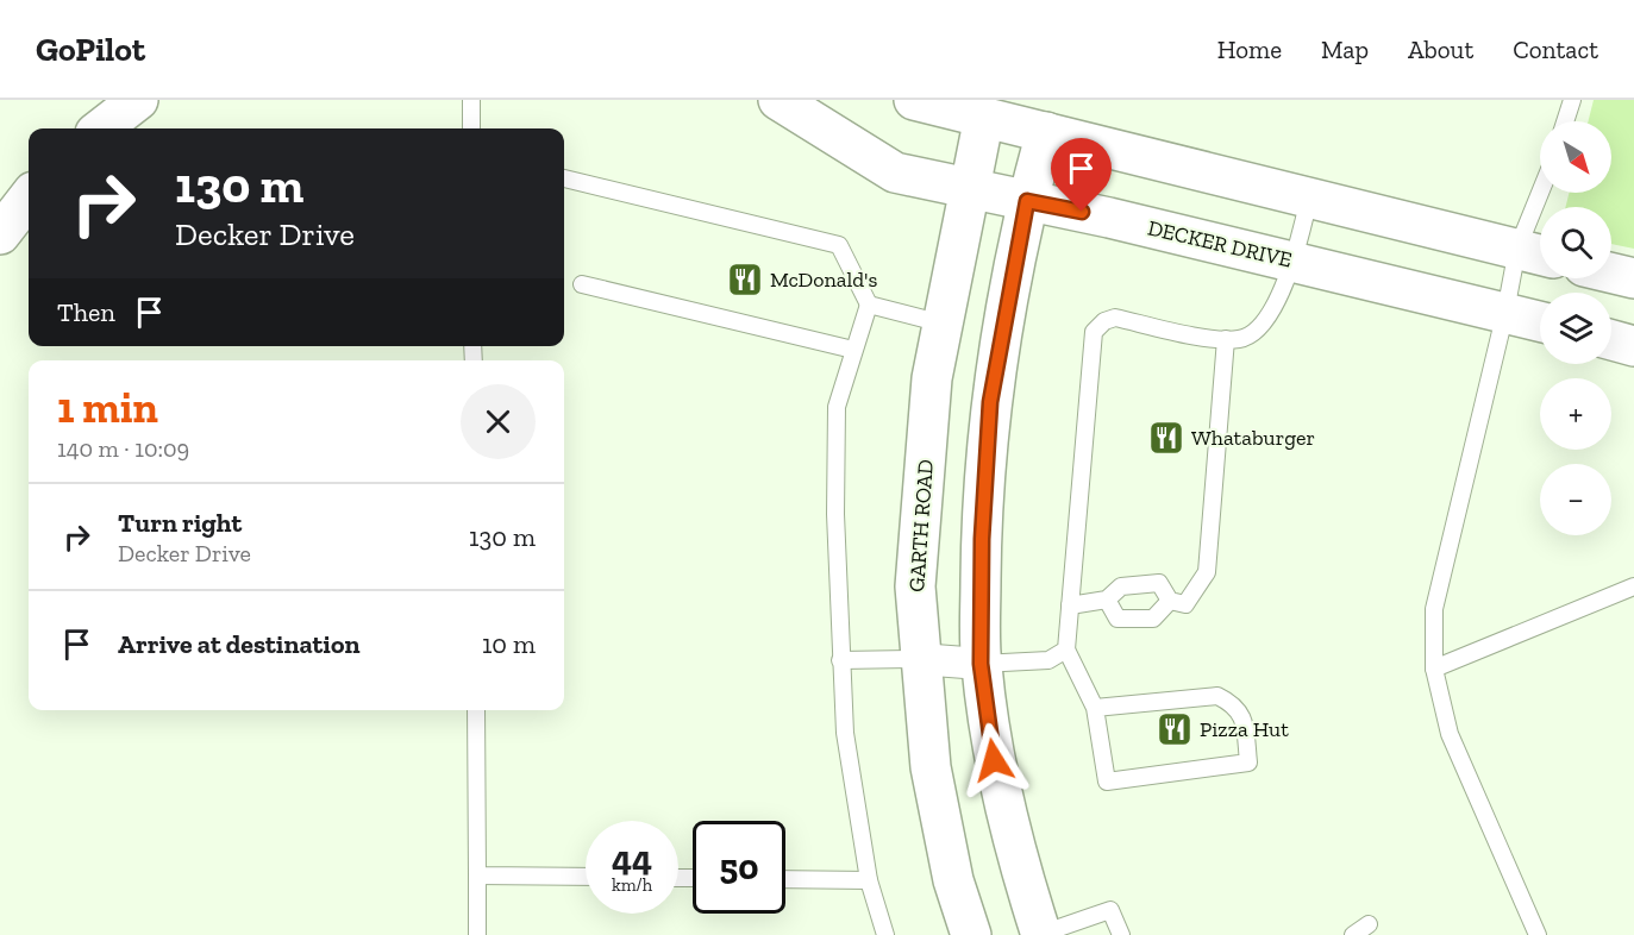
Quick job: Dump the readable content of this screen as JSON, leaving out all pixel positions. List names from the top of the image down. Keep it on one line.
{"streets":{"main road":["DECKER DRIVE","GARTH ROAD"]},"crossings":[["DECKER DRIVE","GARTH ROAD"]],"places":{"restaurant":["McDonald's","Whataburger","Pizza Hut"]},"north":"bottom right","page":{"header":"GoPilot","nav":["Home","Map","About","Contact"],"map_buttons":["+","−"],"turn":["130 m","Decker Drive"],"then":"Then","heading":["1 min","140 m · 10:09"],"list":[{"name":"Turn right","note":"Decker Drive","value":"130 m"},{"name":"Arrive at destination","value":"10 m"}],"speed":"44 km/h","limit":"50"}}
